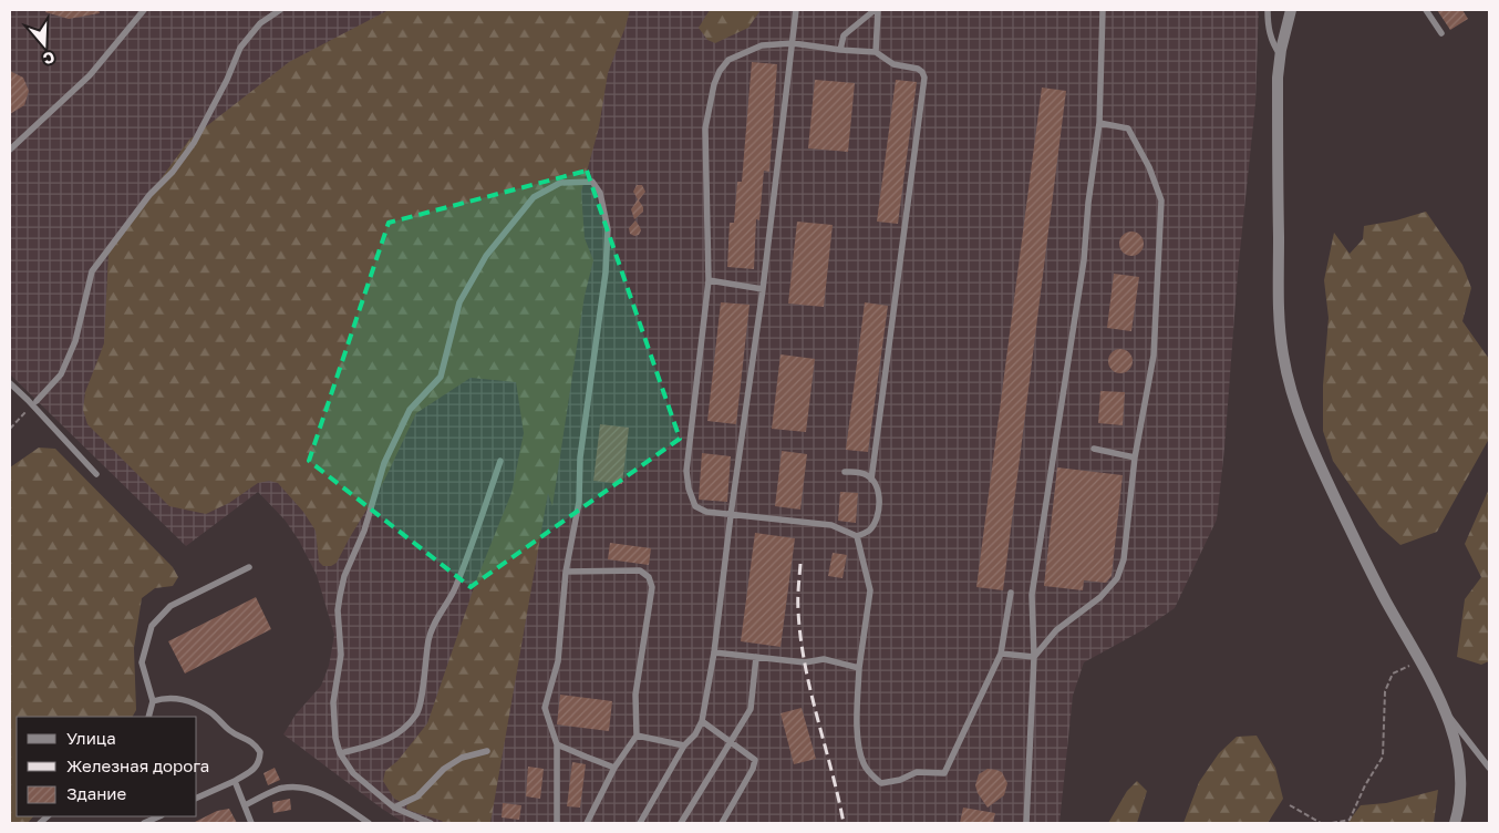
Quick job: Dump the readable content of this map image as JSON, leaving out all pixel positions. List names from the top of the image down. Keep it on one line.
{"legend":["Улица","Железная дорога","Здание"],"north":"bottom"}
